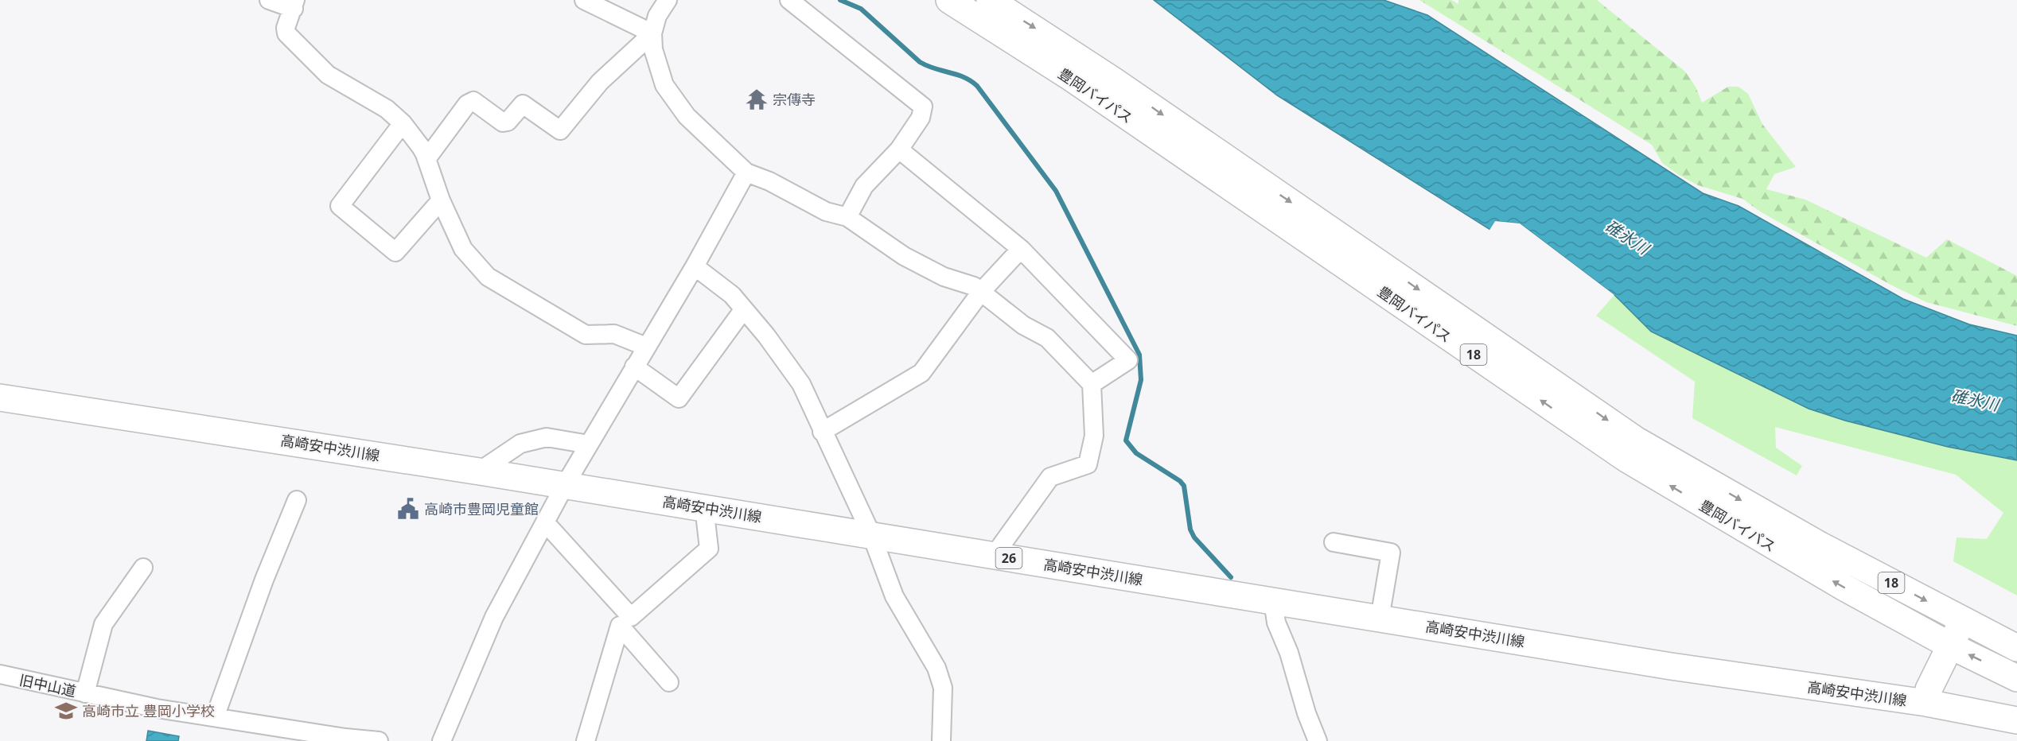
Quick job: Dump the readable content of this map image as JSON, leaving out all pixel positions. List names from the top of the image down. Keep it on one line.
{"streets":{"main road":["豊岡バイパス","18","高崎安中渋川線","26"],"street":["旧中山道"]},"water":["碓氷川"],"places":{"temple":["宗傳寺"],"public building":["高崎市豊岡児童館"],"school or university":["高崎市立 豊岡小学校"]}}
